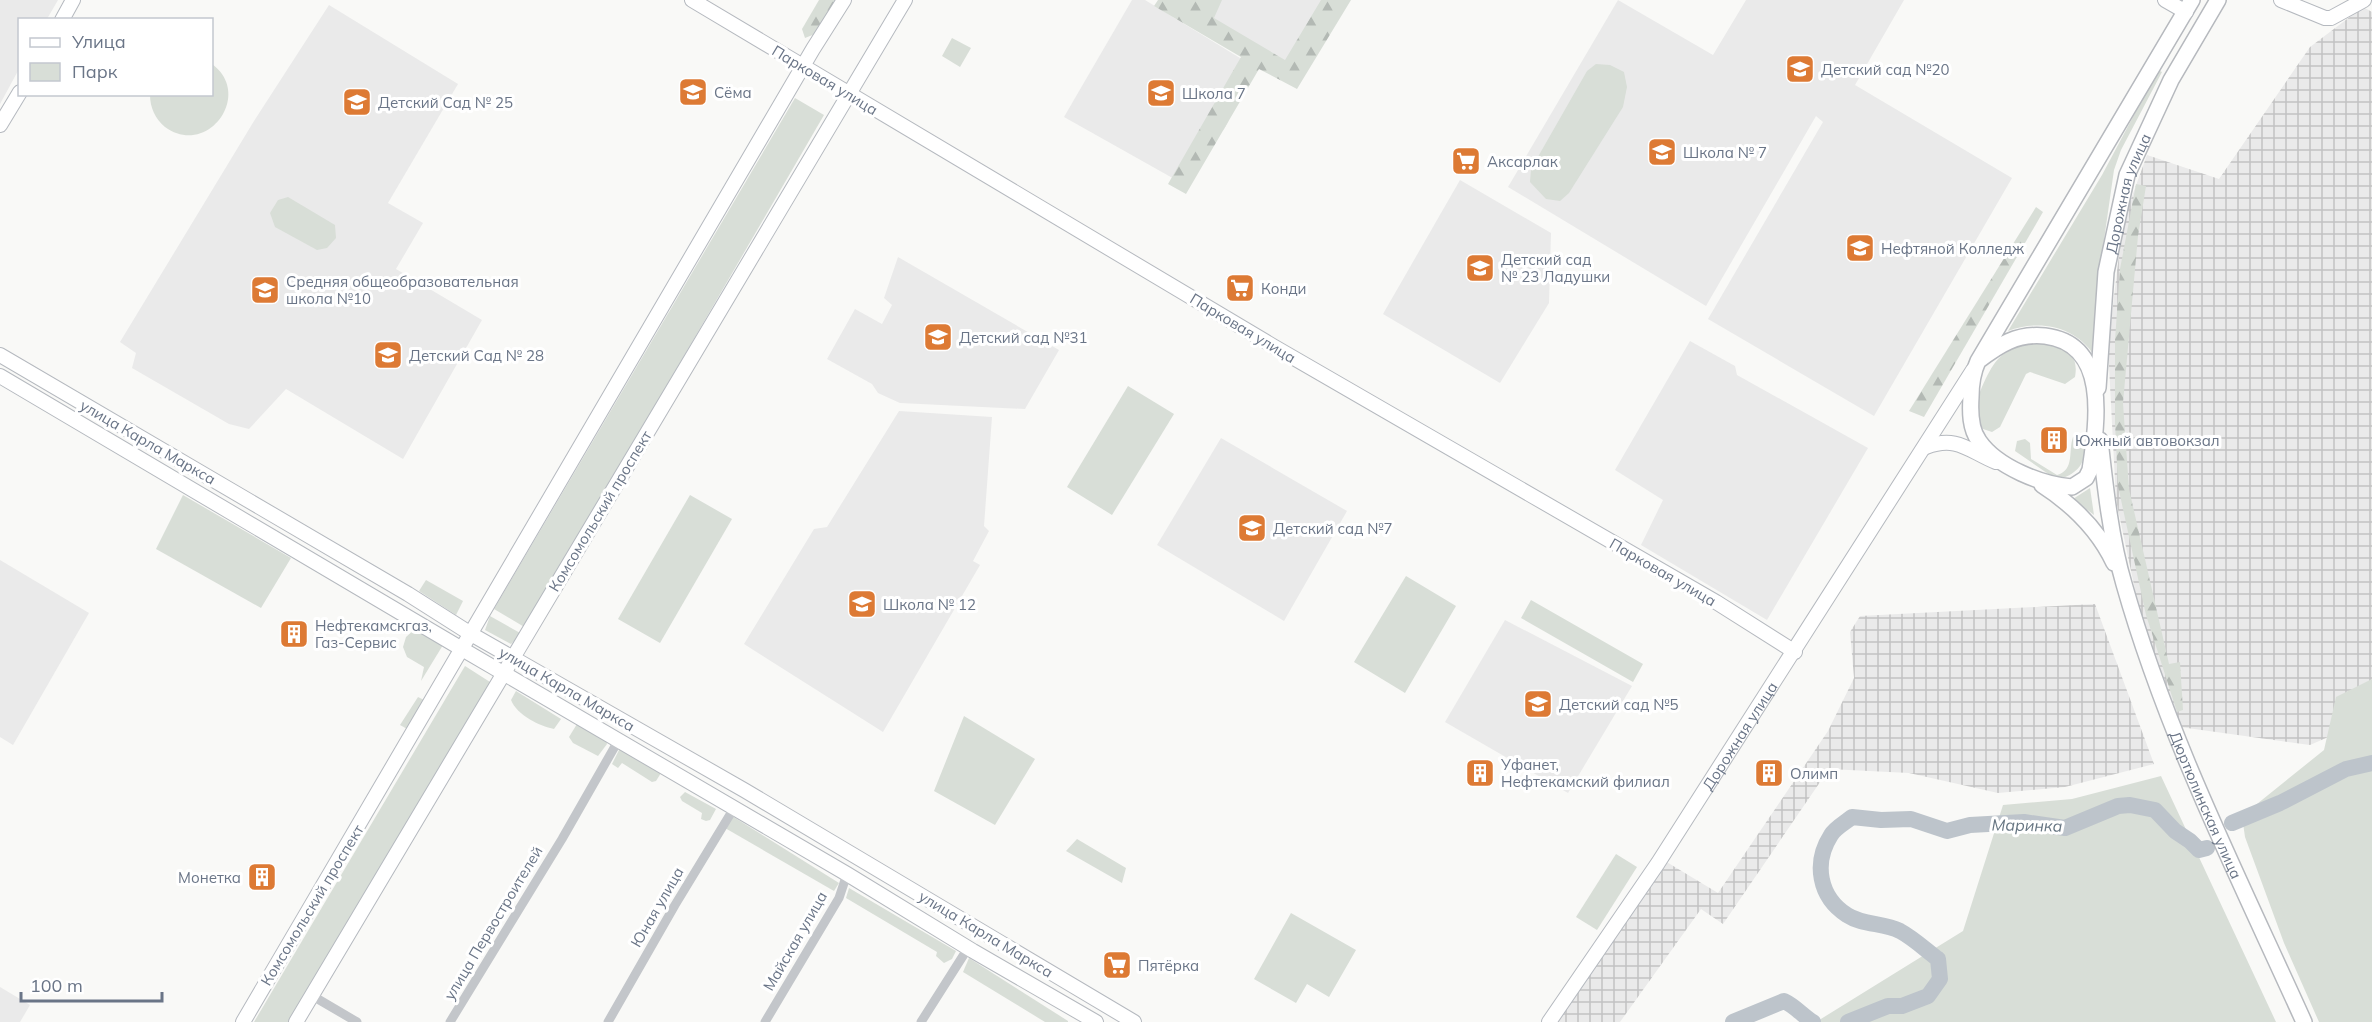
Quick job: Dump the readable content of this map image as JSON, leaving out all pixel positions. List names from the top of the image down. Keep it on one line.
{"streets":{"main road":["Парковая улица","Дорожная улица","улица Карла Маркса","Комсомольский проспект","Дюртюлинская улица"],"street":["Юная улица","улица Первостроителей","Майская улица"]},"crossings":[["Парковая улица","Дорожная улица"],["Парковая улица","Комсомольский проспект"],["Дорожная улица","Дюртюлинская улица"],["улица Карла Маркса","Комсомольский проспект"],["улица Карла Маркса","Юная улица"],["улица Карла Маркса","улица Первостроителей"],["улица Карла Маркса","Майская улица"]],"water":["Маринка"],"places":{"school or university":["Детский сад №20","Сёма","Школа 7","Детский Сад № 25","Школа № 7","Нефтяной Колледж","Детский сад № 23 Ладушки","Средняя общеобразовательная школа №10","Детский сад №31","Детский Сад № 28","Детский сад №7","Школа № 12","Детский сад №5"],"supermarket":["Аксарлак","Конди","Пятёрка"],"building":["Южный автовокзал","Нефтекамскгаз, Газ-Сервис","Уфанет, Нефтекамский филиал","Олимп","Монетка"]},"legend":["Улица","Парк"],"scale_bar":"100 m"}
